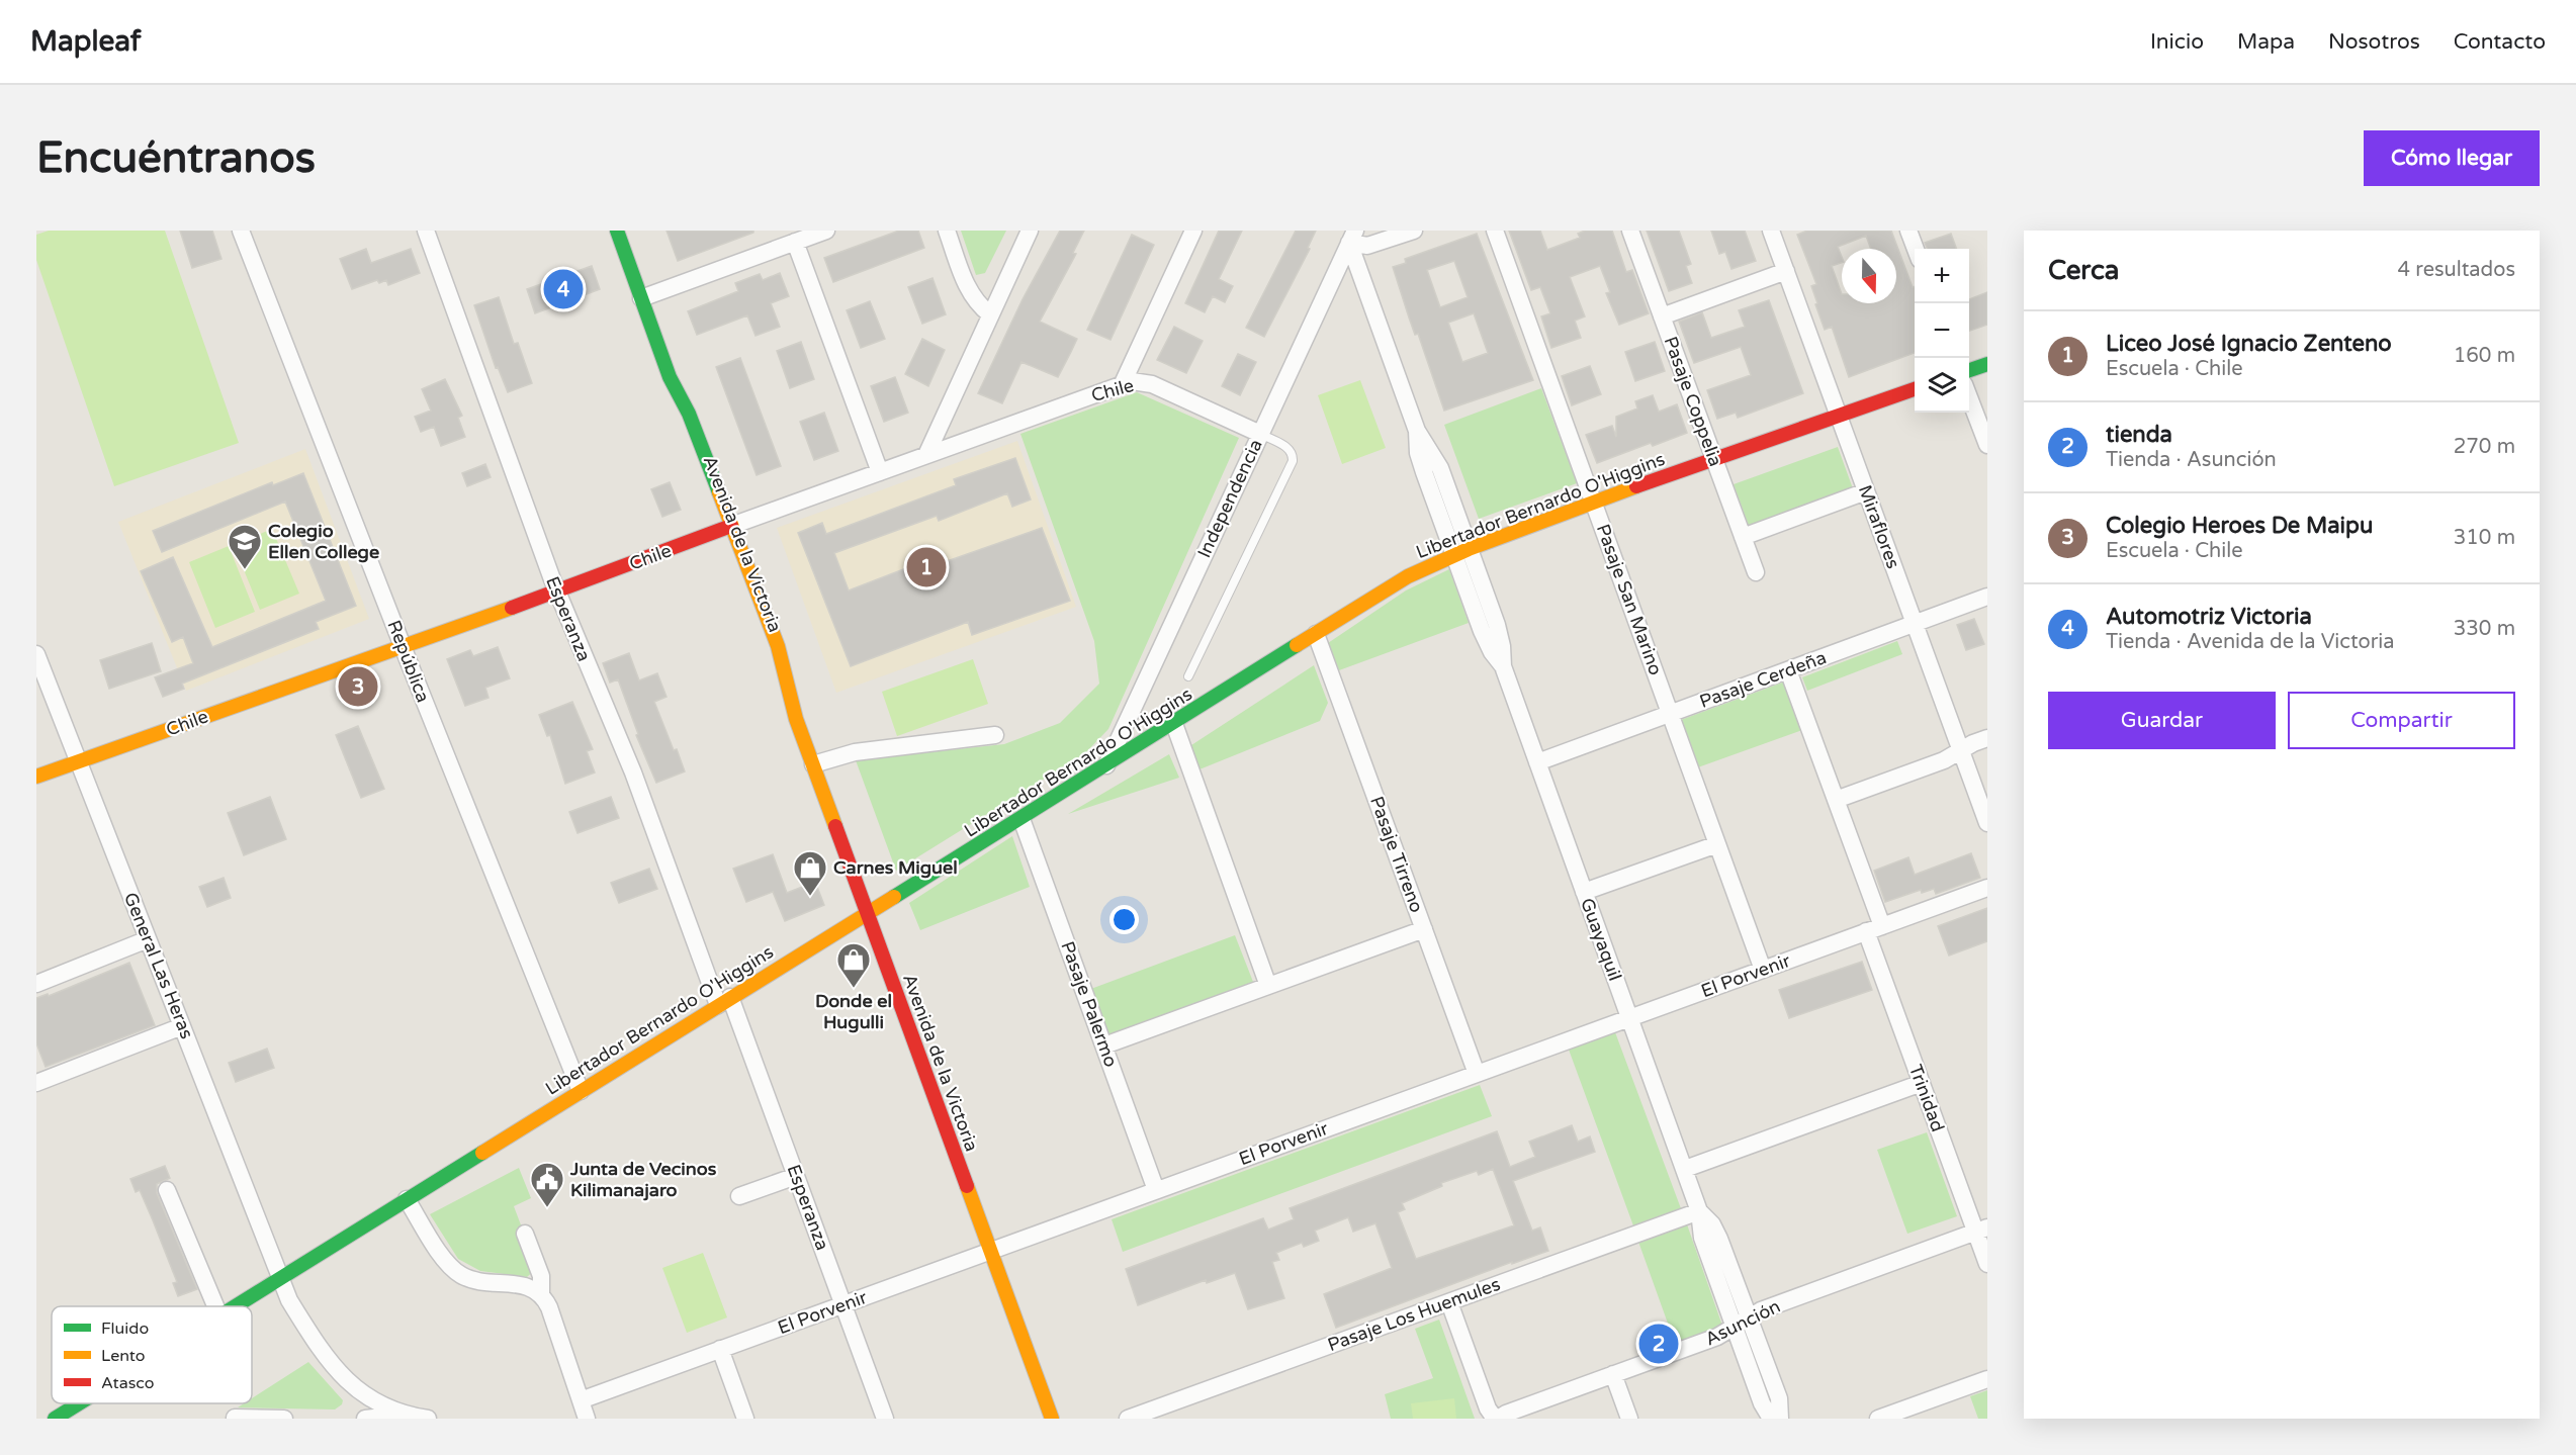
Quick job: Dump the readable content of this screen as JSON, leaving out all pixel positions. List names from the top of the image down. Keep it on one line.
{"streets":{"street":["Chile","Pasaje Coppelia","Independencia","Libertador Bernardo O'Higgins","Miraflores","Avenida de la Victoria","Pasaje San Marino","Esperanza","República","Pasaje Cerdeña","Pasaje Tirreno","Guayaquil","General Las Heras","El Porvenir","Pasaje Palermo","Trinidad","Pasaje Los Huemules","Asunción"]},"crossings":[["Chile","Independencia"],["Chile","Avenida de la Victoria"],["Chile","Esperanza"],["Chile","República"],["Chile","General Las Heras"],["Pasaje Coppelia","Libertador Bernardo O'Higgins"],["Independencia","Libertador Bernardo O'Higgins"],["Independencia","Guayaquil"],["Libertador Bernardo O'Higgins","Miraflores"],["Libertador Bernardo O'Higgins","Avenida de la Victoria"],["Libertador Bernardo O'Higgins","Pasaje San Marino"],["Libertador Bernardo O'Higgins","Esperanza"],["Libertador Bernardo O'Higgins","República"],["Libertador Bernardo O'Higgins","Pasaje Tirreno"],["Libertador Bernardo O'Higgins","Guayaquil"],["Libertador Bernardo O'Higgins","General Las Heras"],["Libertador Bernardo O'Higgins","Pasaje Palermo"],["Miraflores","Pasaje Cerdeña"],["Avenida de la Victoria","El Porvenir"],["Pasaje San Marino","Pasaje Cerdeña"],["Pasaje San Marino","El Porvenir"],["Esperanza","El Porvenir"],["Pasaje Cerdeña","Guayaquil"],["Pasaje Cerdeña","Trinidad"],["Pasaje Tirreno","El Porvenir"],["Guayaquil","El Porvenir"],["Guayaquil","Pasaje Los Huemules"],["Guayaquil","Asunción"],["El Porvenir","Pasaje Palermo"],["El Porvenir","Trinidad"],["Trinidad","Asunción"]],"places":{"school or university":["Colegio Ellen College"],"shop":["Carnes Miguel","Donde el Hugulli"],"public building":["Junta de Vecinos Kilimanajaro"]},"legend":["Fluido","Lento","Atasco"],"north":"bottom","page":{"header":"Mapleaf","nav":["Inicio","Mapa","Nosotros","Contacto"],"buttons":["Cómo llegar",["Guardar","Compartir"]],"title":"Encuéntranos","heading":["Cerca","4 resultados"],"map_buttons":["+","−"],"pins":["4","1","3","2"],"list":[{"mark":"1","name":"Liceo José Ignacio Zenteno","note":"Escuela · Chile","value":"160 m"},{"mark":"2","name":"tienda","note":"Tienda · Asunción","value":"270 m"},{"mark":"3","name":"Colegio Heroes De Maipu","note":"Escuela · Chile","value":"310 m"},{"mark":"4","name":"Automotriz Victoria","note":"Tienda · Avenida de la Victoria","value":"330 m"}]}}
